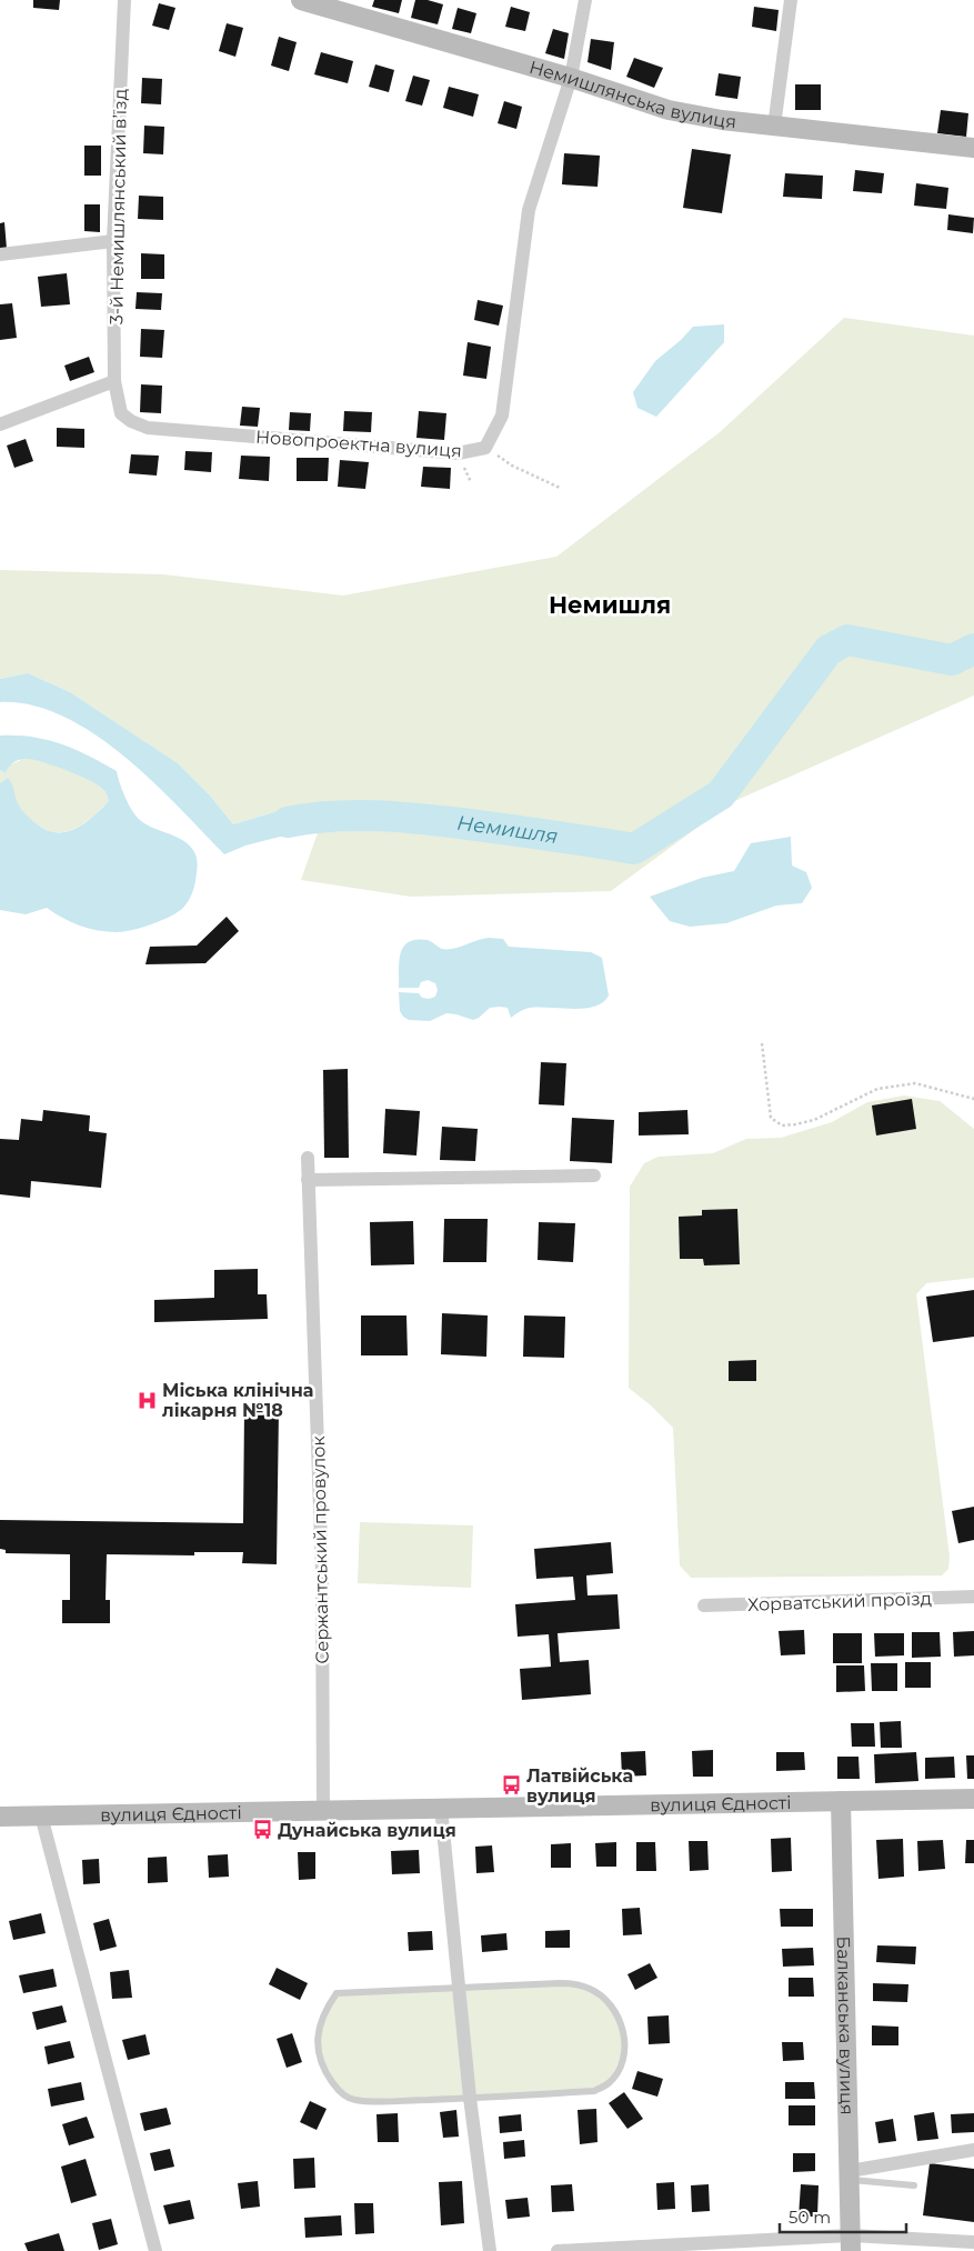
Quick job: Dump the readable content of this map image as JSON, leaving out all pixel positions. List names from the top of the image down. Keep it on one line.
{"streets":{"street":["Немишлянська вулиця","3-й Немишлянський в’їзд","Новопроектна вулиця","Сержантський провулок","Хорватський проїзд","вулиця Єдності","Балканська вулиця"]},"crossings":[["Немишлянська вулиця","Новопроектна вулиця"],["3-й Немишлянський в’їзд","Новопроектна вулиця"],["Сержантський провулок","вулиця Єдності"],["вулиця Єдності","Балканська вулиця"]],"districts":["Немишля"],"water":["Немишля"],"places":{"hospital":["Міська клінічна лікарня №18"],"bus stop":["Латвійська вулиця","Дунайська вулиця"]},"scale_bar":"50 m"}
